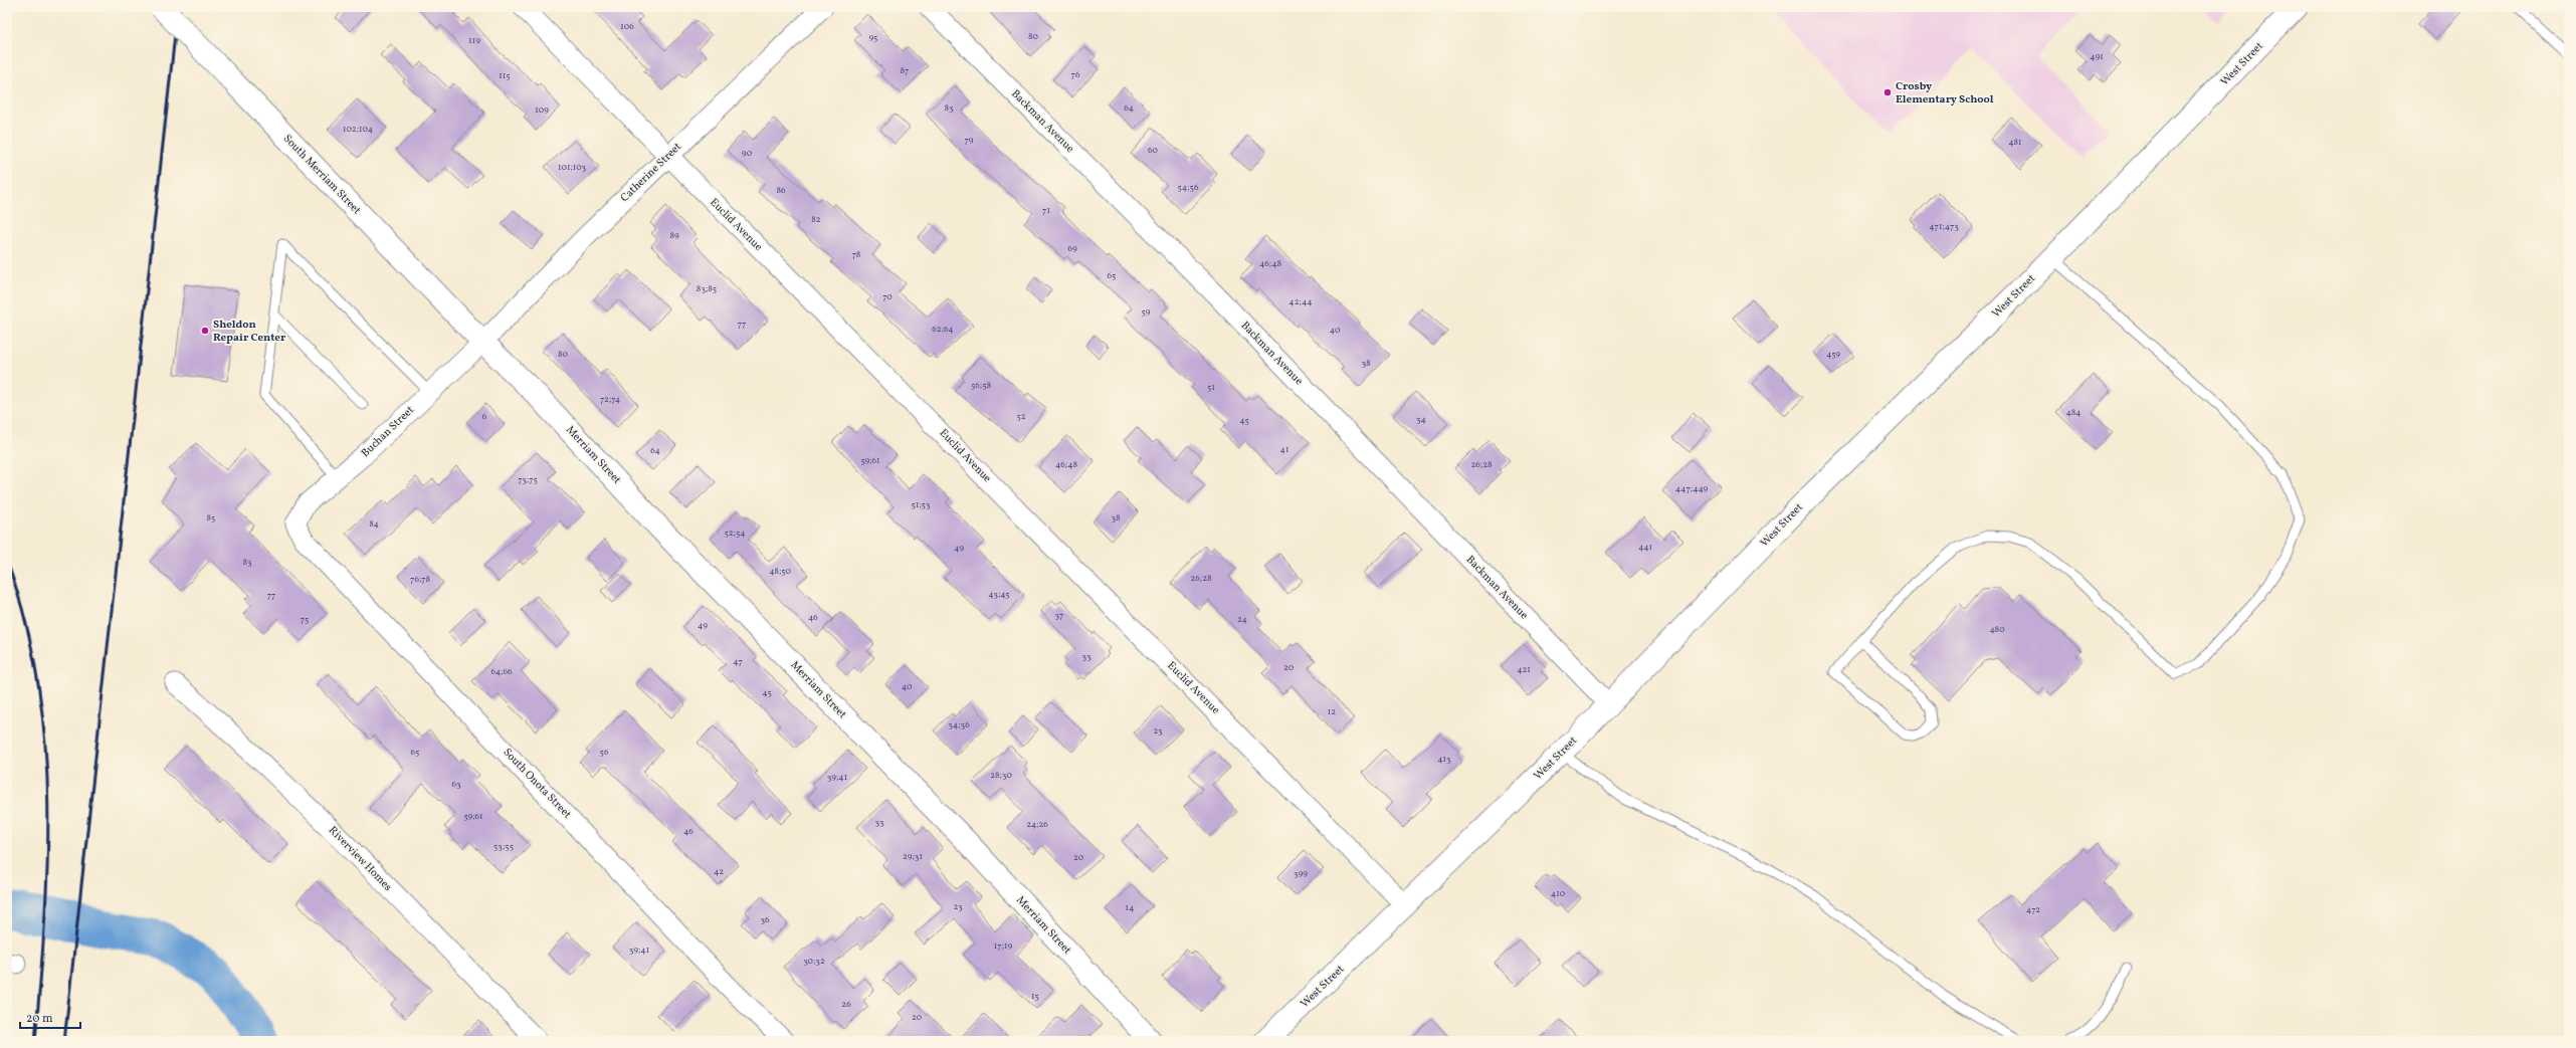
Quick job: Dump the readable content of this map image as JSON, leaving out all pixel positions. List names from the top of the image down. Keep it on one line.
{"streets":{"street":["West Street","Backman Avenue","Catherine Street","South Merriam Street","Euclid Avenue","Buchan Street","Merriam Street","South Onota Street","Riverview Homes"]},"crossings":[["West Street","Backman Avenue"],["West Street","Euclid Avenue"],["Catherine Street","South Merriam Street"],["Catherine Street","Euclid Avenue"],["Catherine Street","Buchan Street"],["Catherine Street","Merriam Street"],["South Merriam Street","Buchan Street"],["South Merriam Street","Merriam Street"],["Buchan Street","Merriam Street"],["Buchan Street","South Onota Street"]],"places":["Crosby Elementary School","Sheldon Repair Center"],"house_numbers":["106","80","95","119","491","87","76","115","83","64","109","102;104","79","481","60","90","101;103","54;56","86","71","82","471;473","89","69","78","46;48","65","83;85","70","42;44","59","77","62;64","40","80","459","38","56;58","51","72;74","484","6","52","34","45","41","64","59;61","46;48","26;28","73;75","447;449","51;53","85","38","84","52;54","441","49","83","48;50","26;28","76;78","43;45","77","37","46","75","24","49","480","33","47","20","421","64;66","40","45","12","34;36","23","65","56","413","28;30","39;41","63","59;61","33","24;26","46","53;55","29;31","20","42","399","410","23","14","472","36","17;19","39;41","30;32","15","26","20"],"scale_bar":"20 m"}
